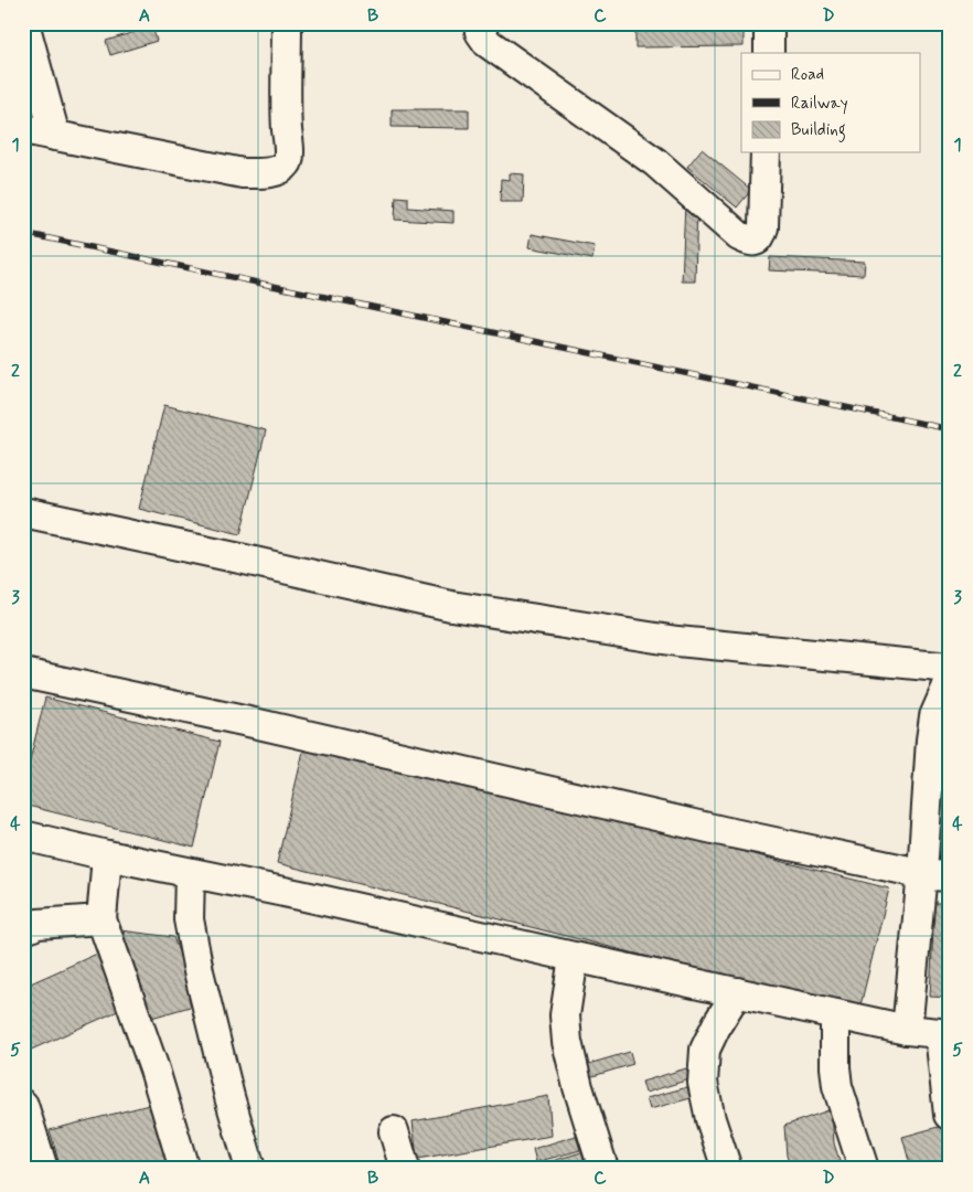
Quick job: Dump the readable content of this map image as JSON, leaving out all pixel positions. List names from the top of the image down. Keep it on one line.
{"legend":["Road","Railway","Building"],"grid":{"columns":["A","B","C","D"],"rows":["1","2","3","4","5"]}}
